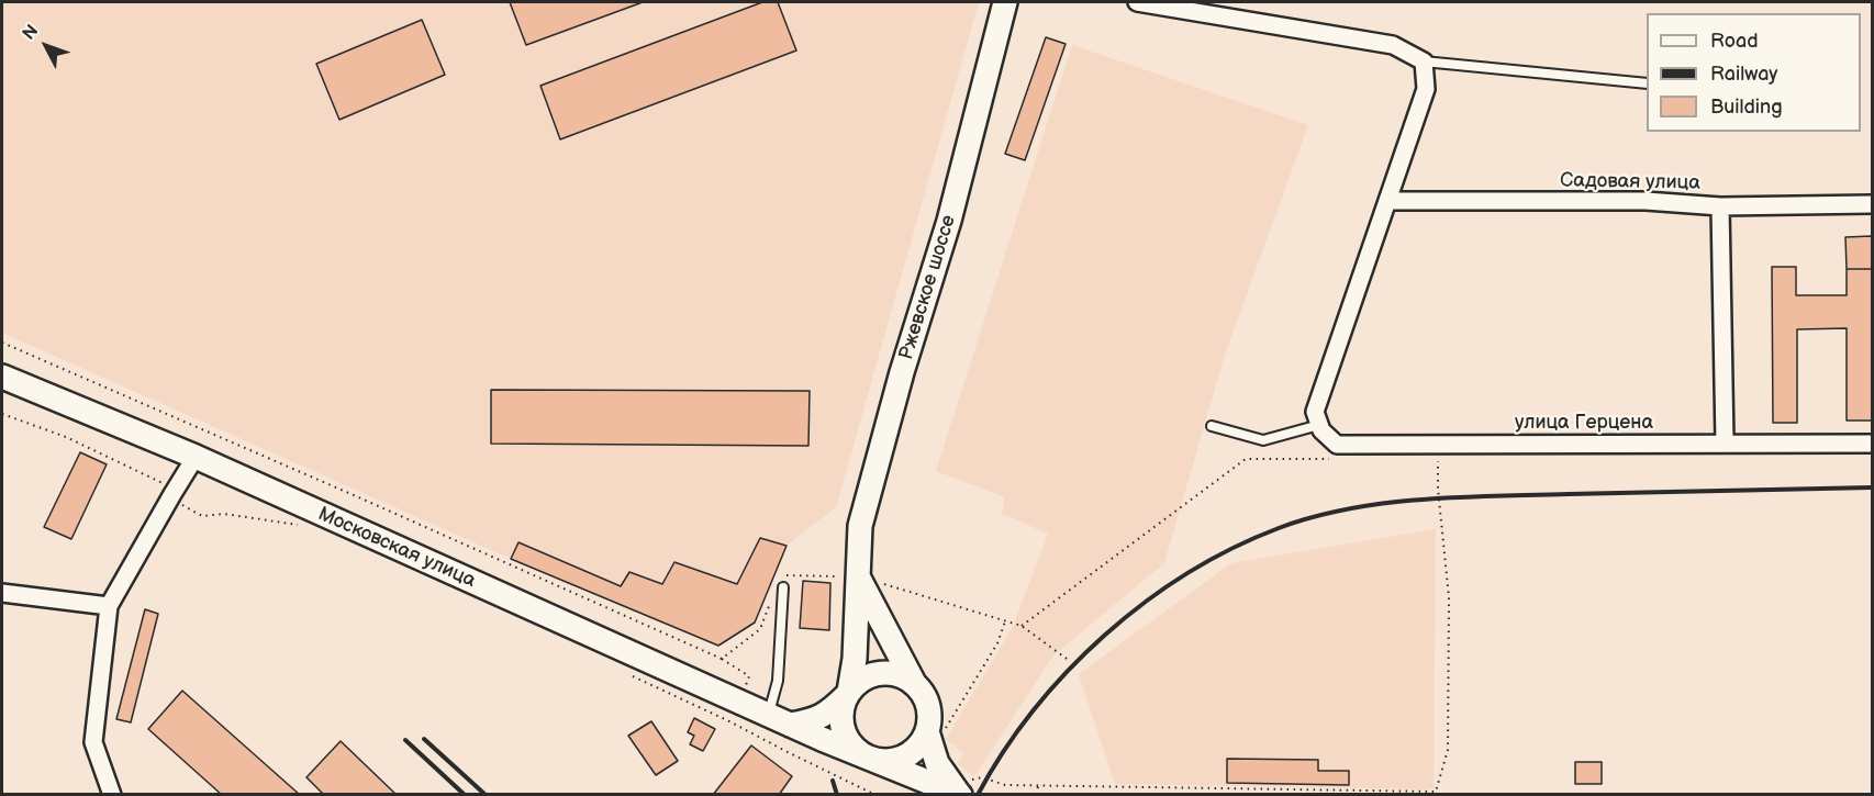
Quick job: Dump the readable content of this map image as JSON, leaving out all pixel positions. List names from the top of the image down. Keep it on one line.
{"streets":{"main road":["Ржевское шоссе","Московская улица"],"street":["Садовая улица","улица Герцена"]},"crossings":[["Ржевское шоссе","Московская улица"]],"legend":["Road","Railway","Building"],"north":"top left"}
